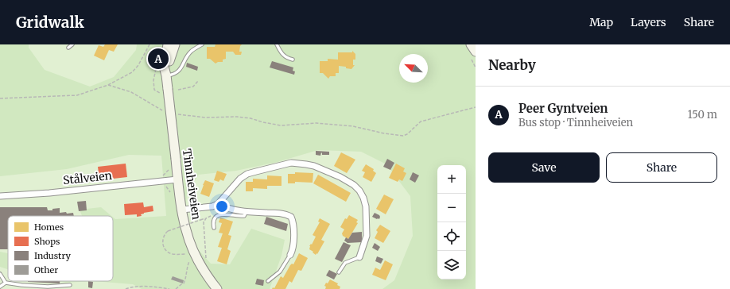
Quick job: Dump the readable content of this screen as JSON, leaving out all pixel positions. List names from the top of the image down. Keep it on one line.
{"streets":{"street":["Stålveien","Tinnheiveien"]},"crossings":[["Stålveien","Tinnheiveien"]],"legend":["Homes","Shops","Industry","Other"],"north":"top left","page":{"header":"Gridwalk","nav":["Map","Layers","Share"],"heading":"Nearby","pins":"A","list":[{"mark":"A","name":"Peer Gyntveien","note":"Bus stop · Tinnheiveien","value":"150 m"}],"buttons":["Save","Share"],"map_buttons":["+","−"]}}
